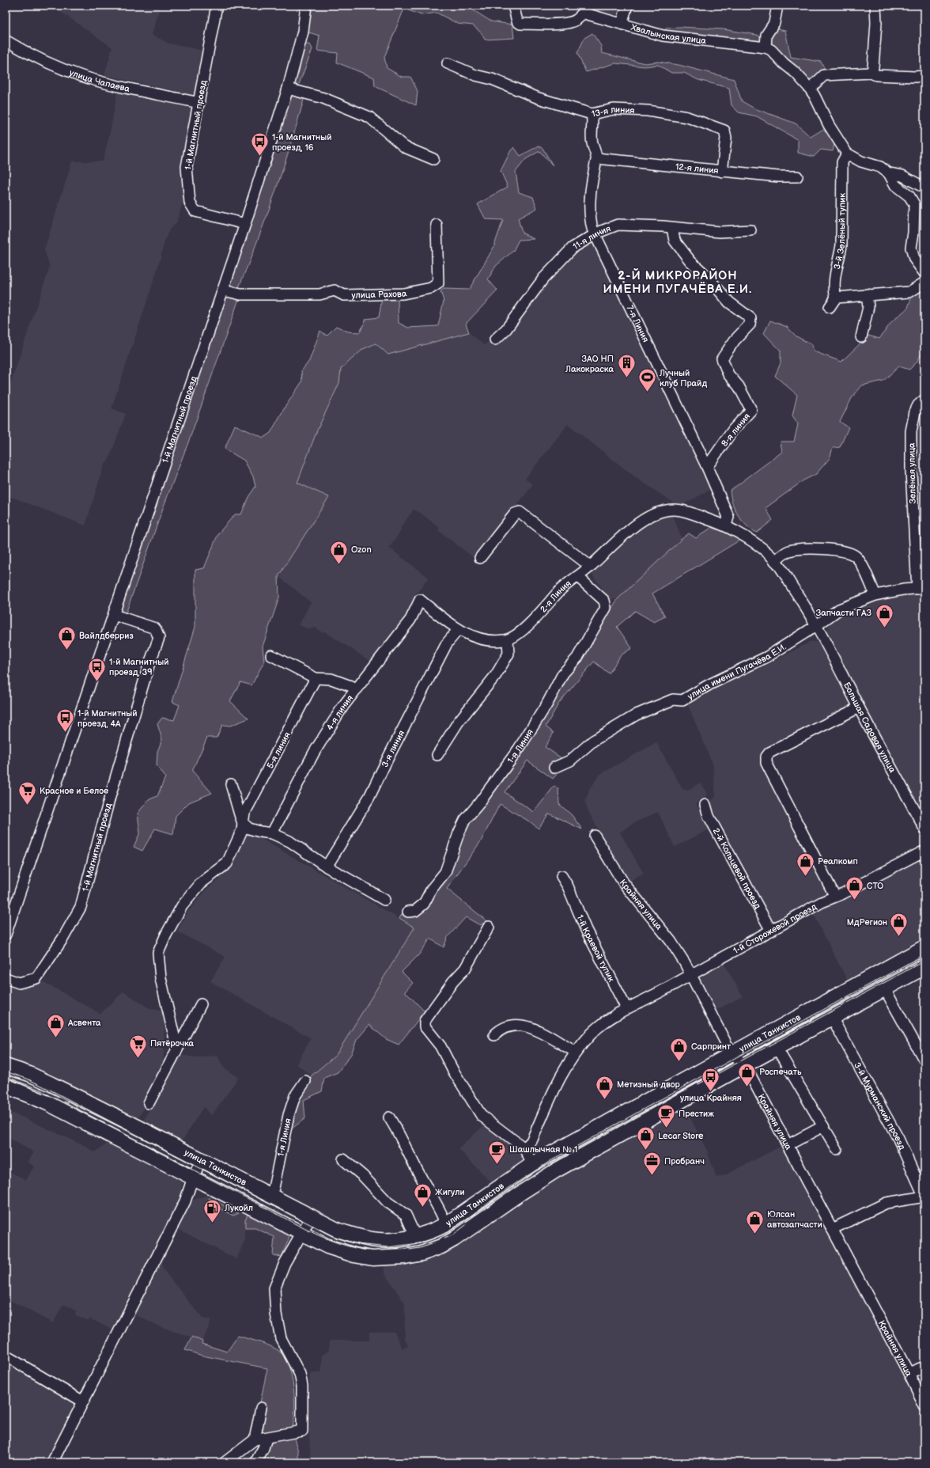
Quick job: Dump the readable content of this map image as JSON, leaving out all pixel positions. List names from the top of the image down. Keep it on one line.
{"streets":{"main road":["улица Танкистов"],"street":["Хвалынская улица","улица Чапаева","13-я линия","1-й Магнитный проезд","12-я линия","3-й Зелёный тупик","11-я линия","улица Рахова","7-я Линия","8-я линия","Зелёная улица","2-я Линия","улица имени Пугачёва Е.И.","4-я линия","Большая Садовая улица","1-я Линия","3-я линия","5-я линия","2-й Кольцевой проезд","Крайняя улица","1-й Сторожевой проезд","1-й Краевой тупик","3-й Мурманский проезд"]},"crossings":[["улица Чапаева","1-й Магнитный проезд"],["13-я линия","12-я линия"],["13-я линия","7-я Линия"],["1-й Магнитный проезд","улица Рахова"],["12-я линия","7-я Линия"],["11-я линия","7-я Линия"],["11-я линия","8-я линия"],["7-я Линия","8-я линия"],["7-я Линия","2-я Линия"],["Зелёная улица","улица имени Пугачёва Е.И."],["2-я Линия","Большая Садовая улица"],["2-я Линия","1-я Линия"],["улица имени Пугачёва Е.И.","Большая Садовая улица"],["4-я линия","3-я линия"],["1-я Линия","улица Танкистов"],["2-й Кольцевой проезд","1-й Сторожевой проезд"],["Крайняя улица","1-й Сторожевой проезд"],["Крайняя улица","улица Танкистов"],["1-й Сторожевой проезд","1-й Краевой тупик"],["улица Танкистов","3-й Мурманский проезд"]],"districts":["2-Й МИКРОРАЙОН ИМЕНИ ПУГАЧЁВА Е.И."],"places":{"bus stop":["1-й Магнитный проезд, 16","1-й Магнитный проезд, 39","1-й Магнитный проезд, 4А","улица Крайняя"],"building":["ЗАО НП Лакокраска"],"sports":["Лучный клуб Прайд"],"shop":["Ozon","Запчасти ГАЗ","Вайлдберриз","Реалкомп","СТО","МдРегион","Асвента","Сарпринт","Роспечать","Метизный двор","Lecar Store","Жигули","Юлсан автозапчасти"],"supermarket":["Красное и Белое","Пятёрочка"],"cafe":["Престиж","Шашлычная № 1"],"office":["Пробранч"],"fuel station":["Лукойл"]}}
